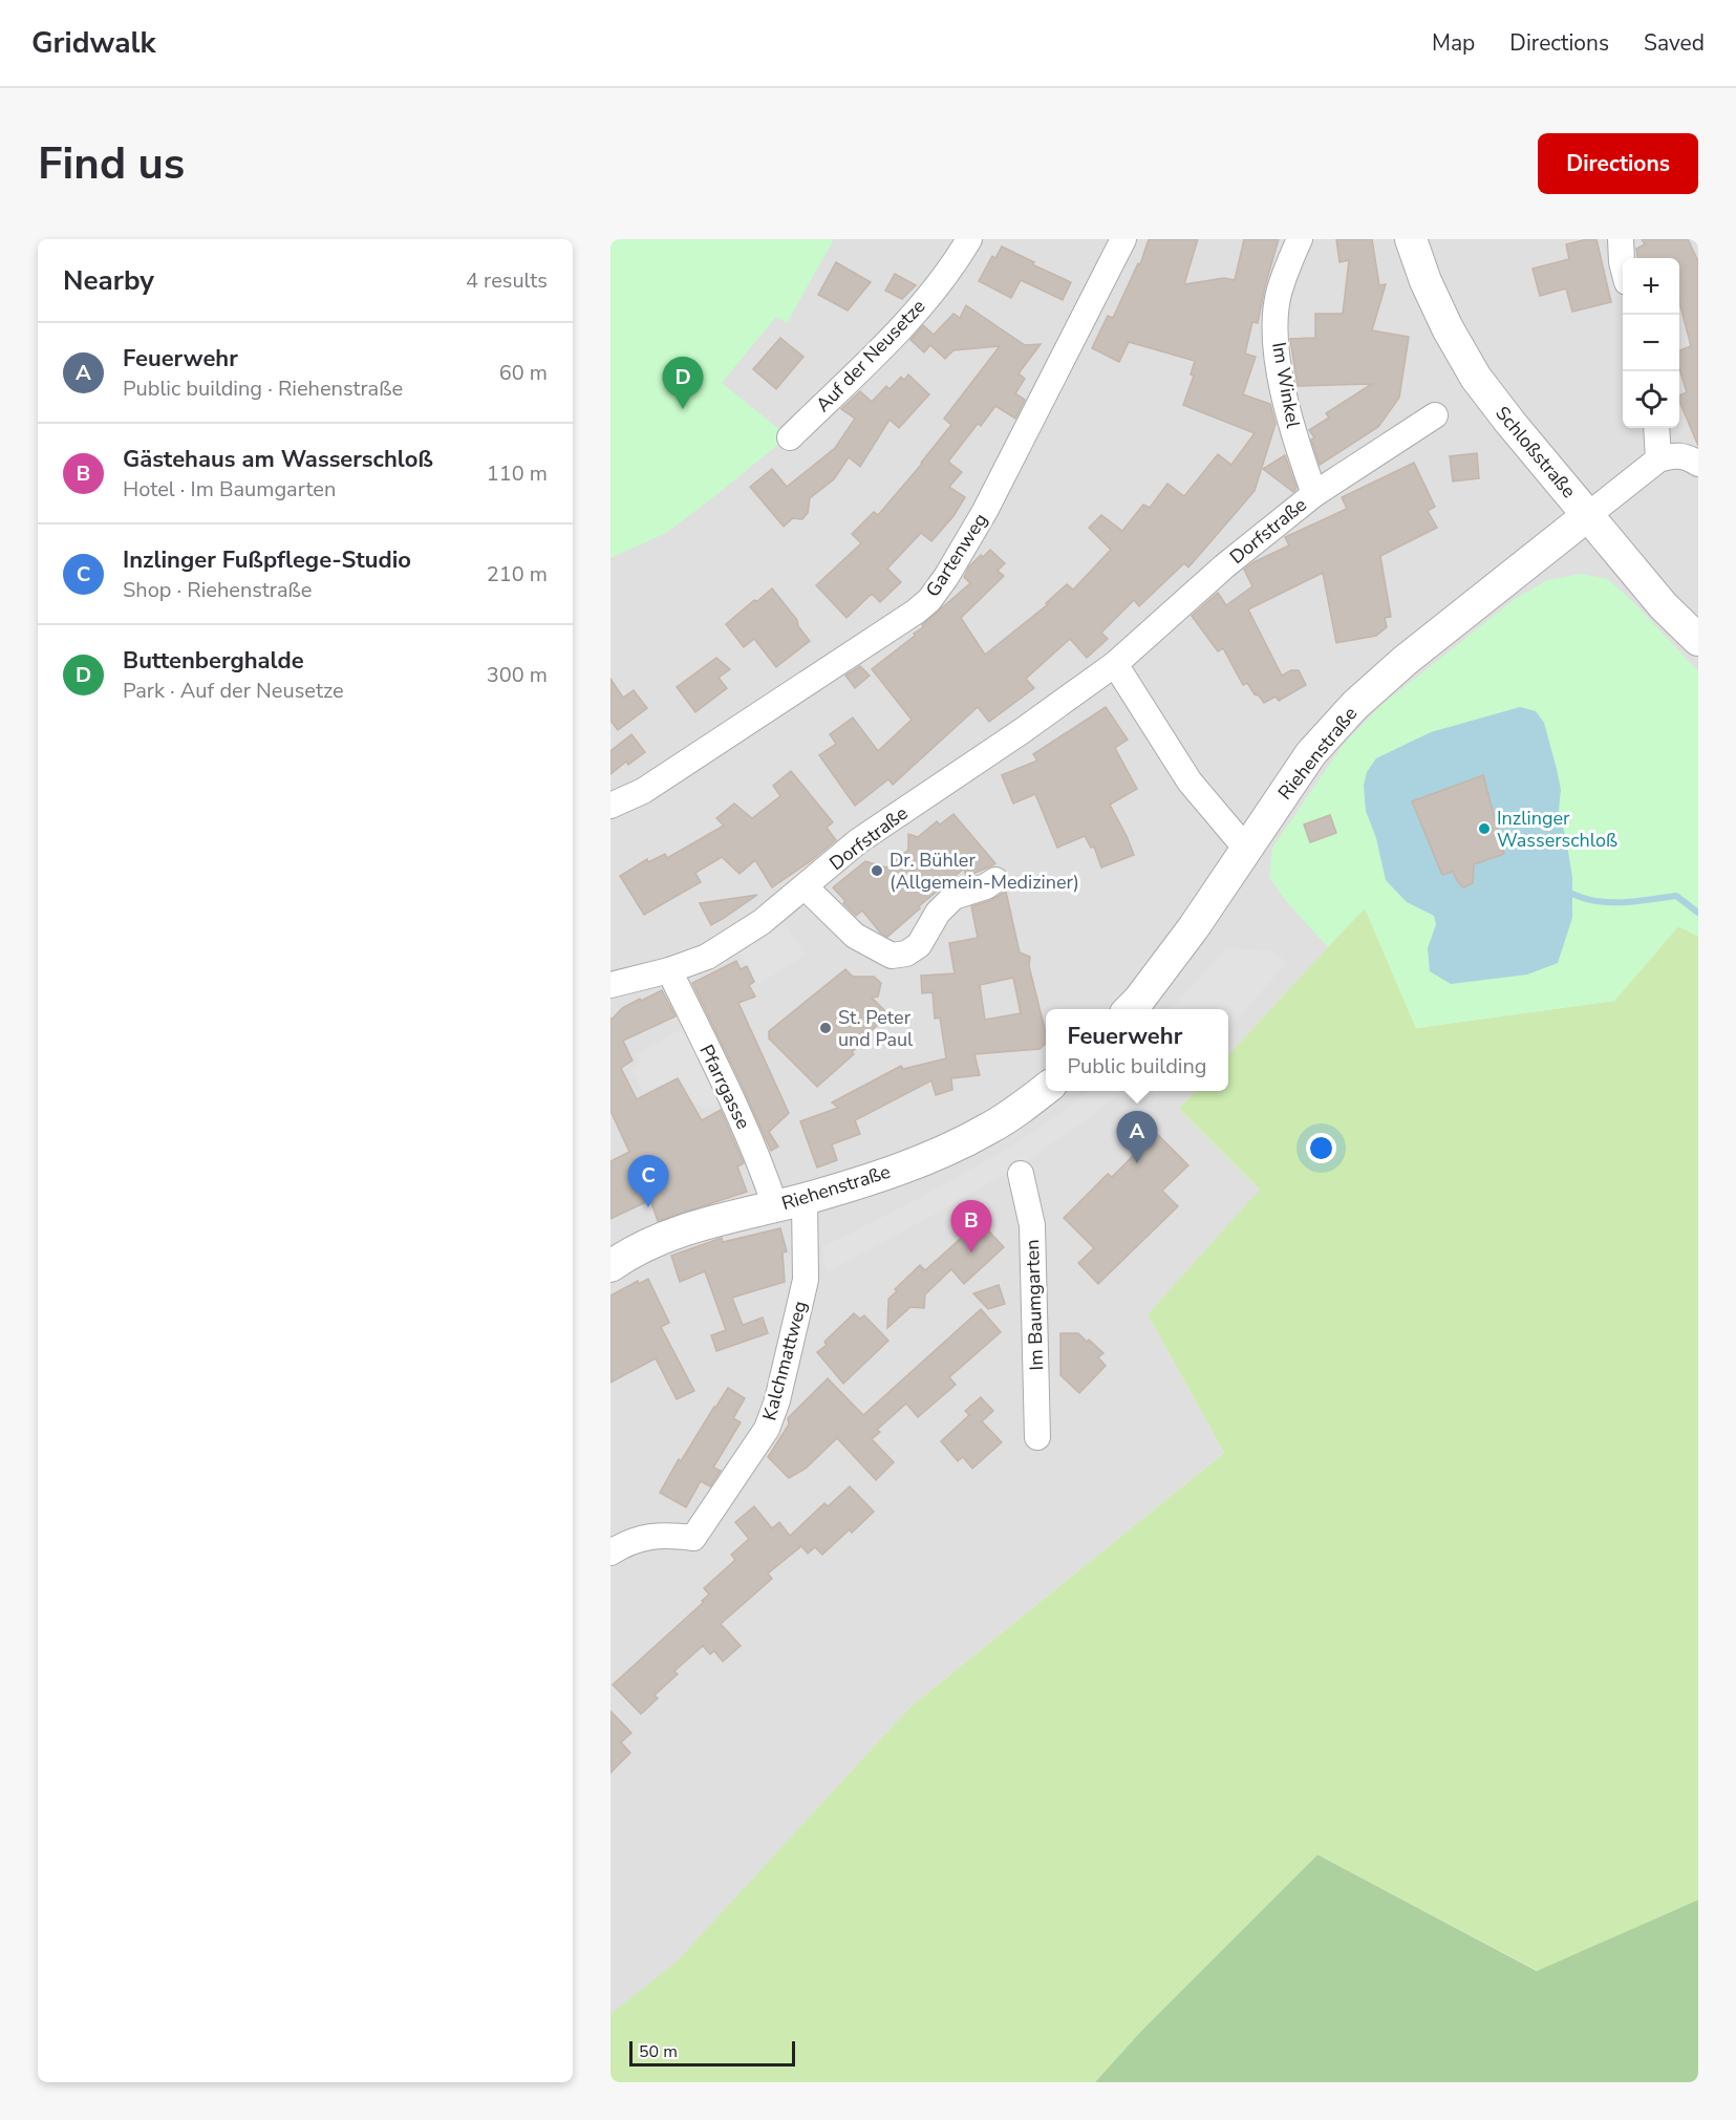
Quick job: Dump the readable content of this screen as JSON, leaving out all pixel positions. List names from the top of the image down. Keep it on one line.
{"streets":{"street":["Auf der Neusetze","Im Winkel","Schloßstraße","Dorfstraße","Gartenweg","Riehenstraße","Pfarrgasse","Im Baumgarten","Kalchmattweg"]},"crossings":[["Im Winkel","Dorfstraße"],["Schloßstraße","Riehenstraße"],["Dorfstraße","Pfarrgasse"],["Riehenstraße","Pfarrgasse"],["Riehenstraße","Kalchmattweg"],["Pfarrgasse","Kalchmattweg"]],"places":["Inzlinger Wasserschloß","Dr. Bühler (Allgemein-Mediziner)","St. Peter und Paul"],"scale_bar":"50 m","page":{"header":"Gridwalk","nav":["Map","Directions","Saved"],"buttons":"Directions","title":"Find us","heading":["Nearby","4 results"],"map_buttons":["+","−"],"list":[{"mark":"A","name":"Feuerwehr","note":"Public building · Riehenstraße","value":"60 m"},{"mark":"B","name":"Gästehaus am Wasserschloß","note":"Hotel · Im Baumgarten","value":"110 m"},{"mark":"C","name":"Inzlinger Fußpflege-Studio","note":"Shop · Riehenstraße","value":"210 m"},{"mark":"D","name":"Buttenberghalde","note":"Park · Auf der Neusetze","value":"300 m"}],"pins":["D","A","C","B"],"popup":["Feuerwehr","Public building"],"scale":"50 m"}}
